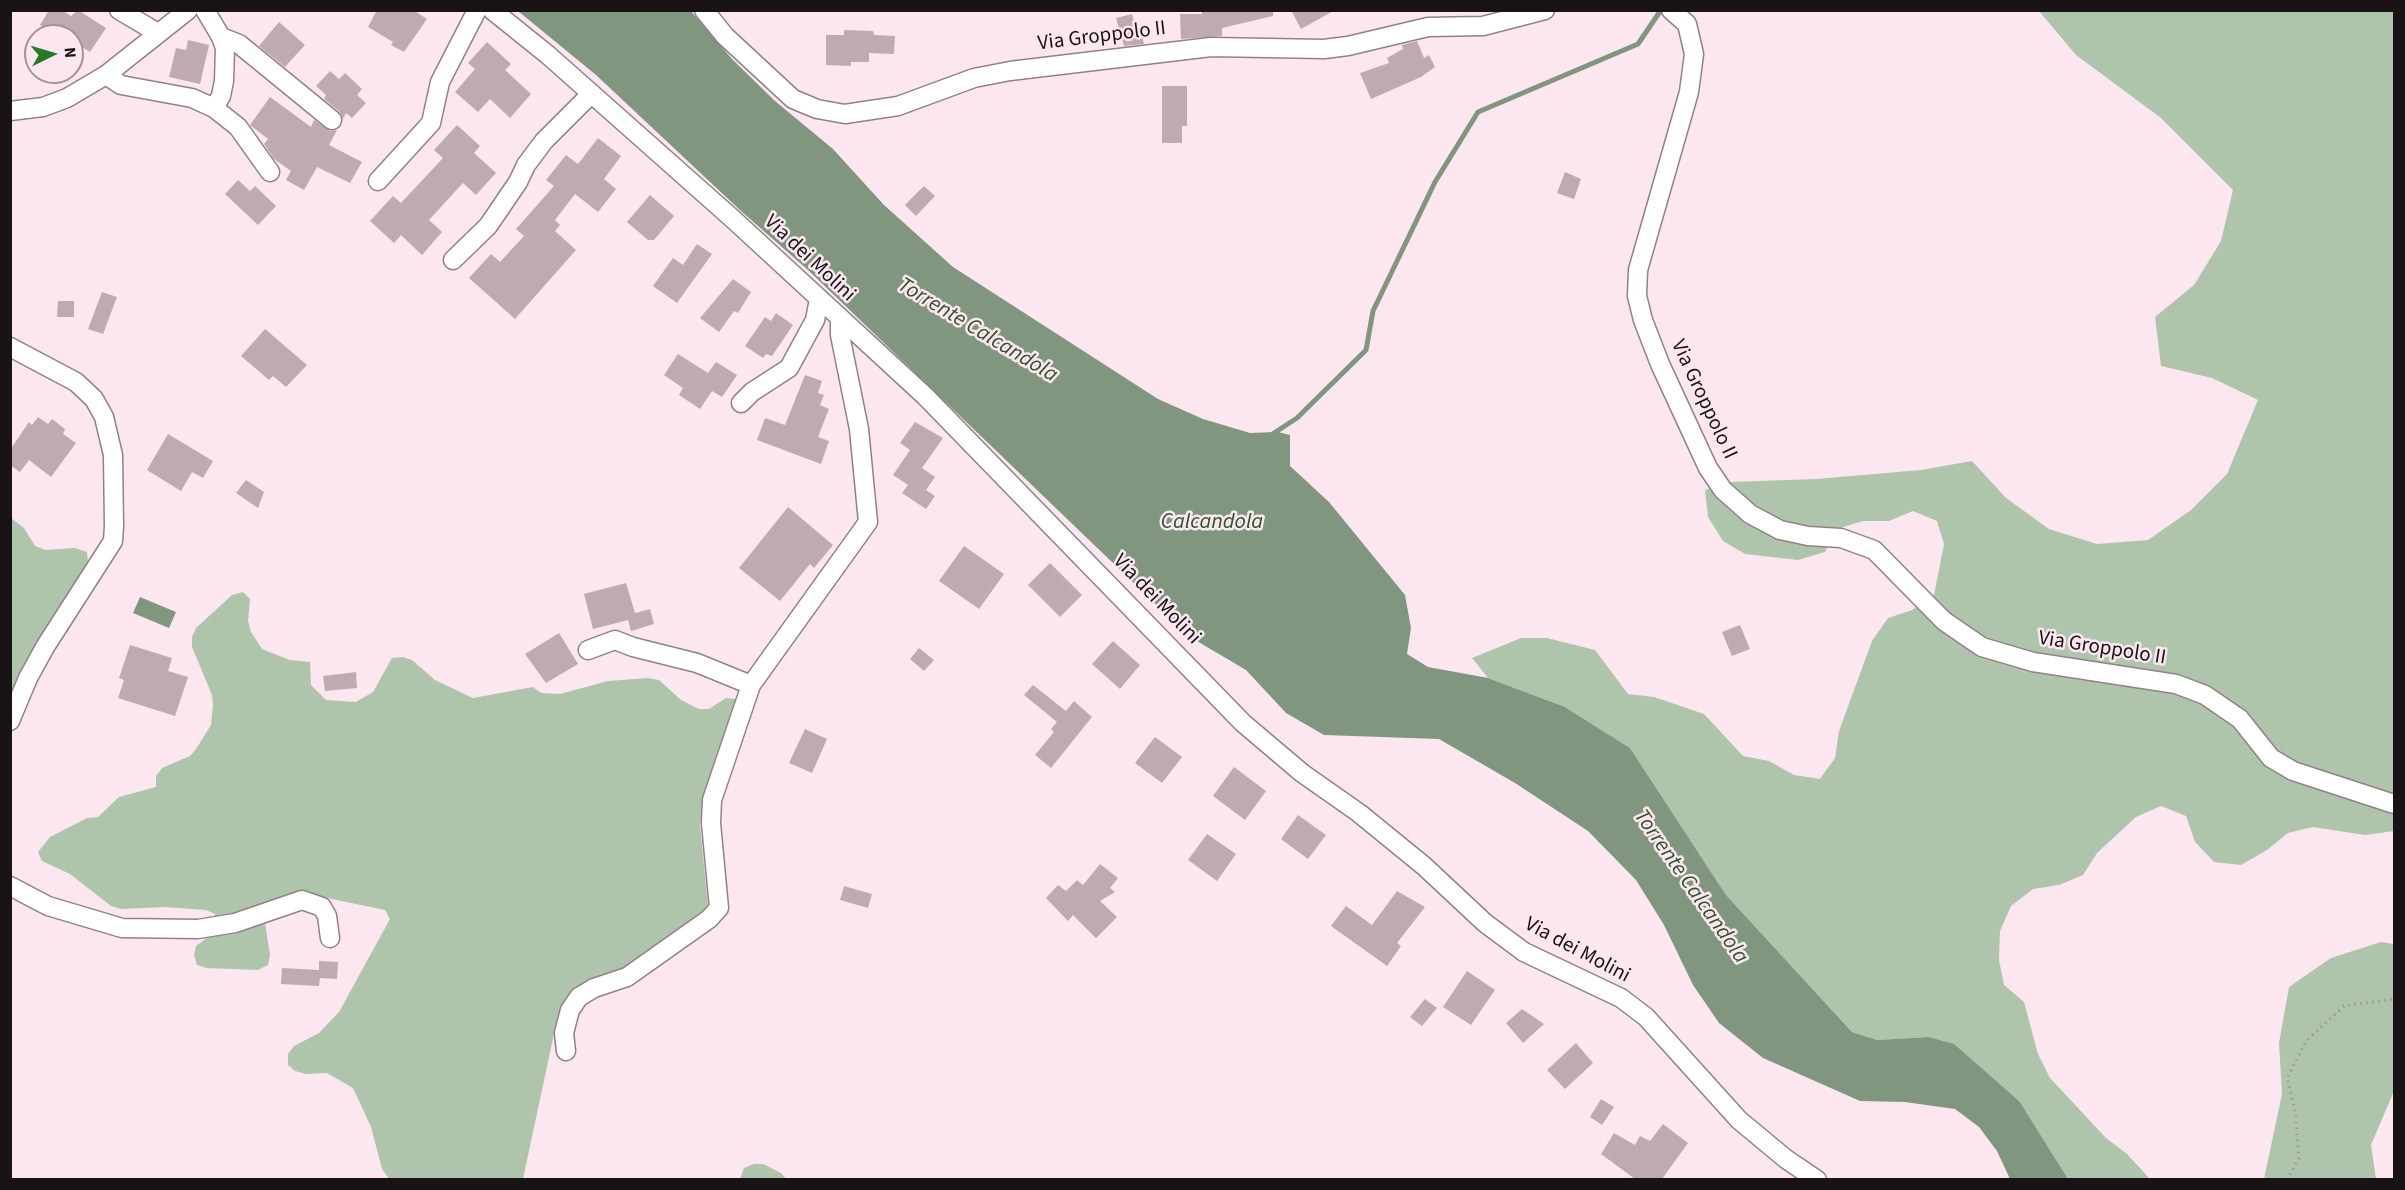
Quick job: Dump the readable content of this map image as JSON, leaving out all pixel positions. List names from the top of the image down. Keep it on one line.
{"streets":{"street":["Via Groppolo II","Via dei Molini"]},"water":["Torrente Calcandola","Calcandola"],"north":"right"}
